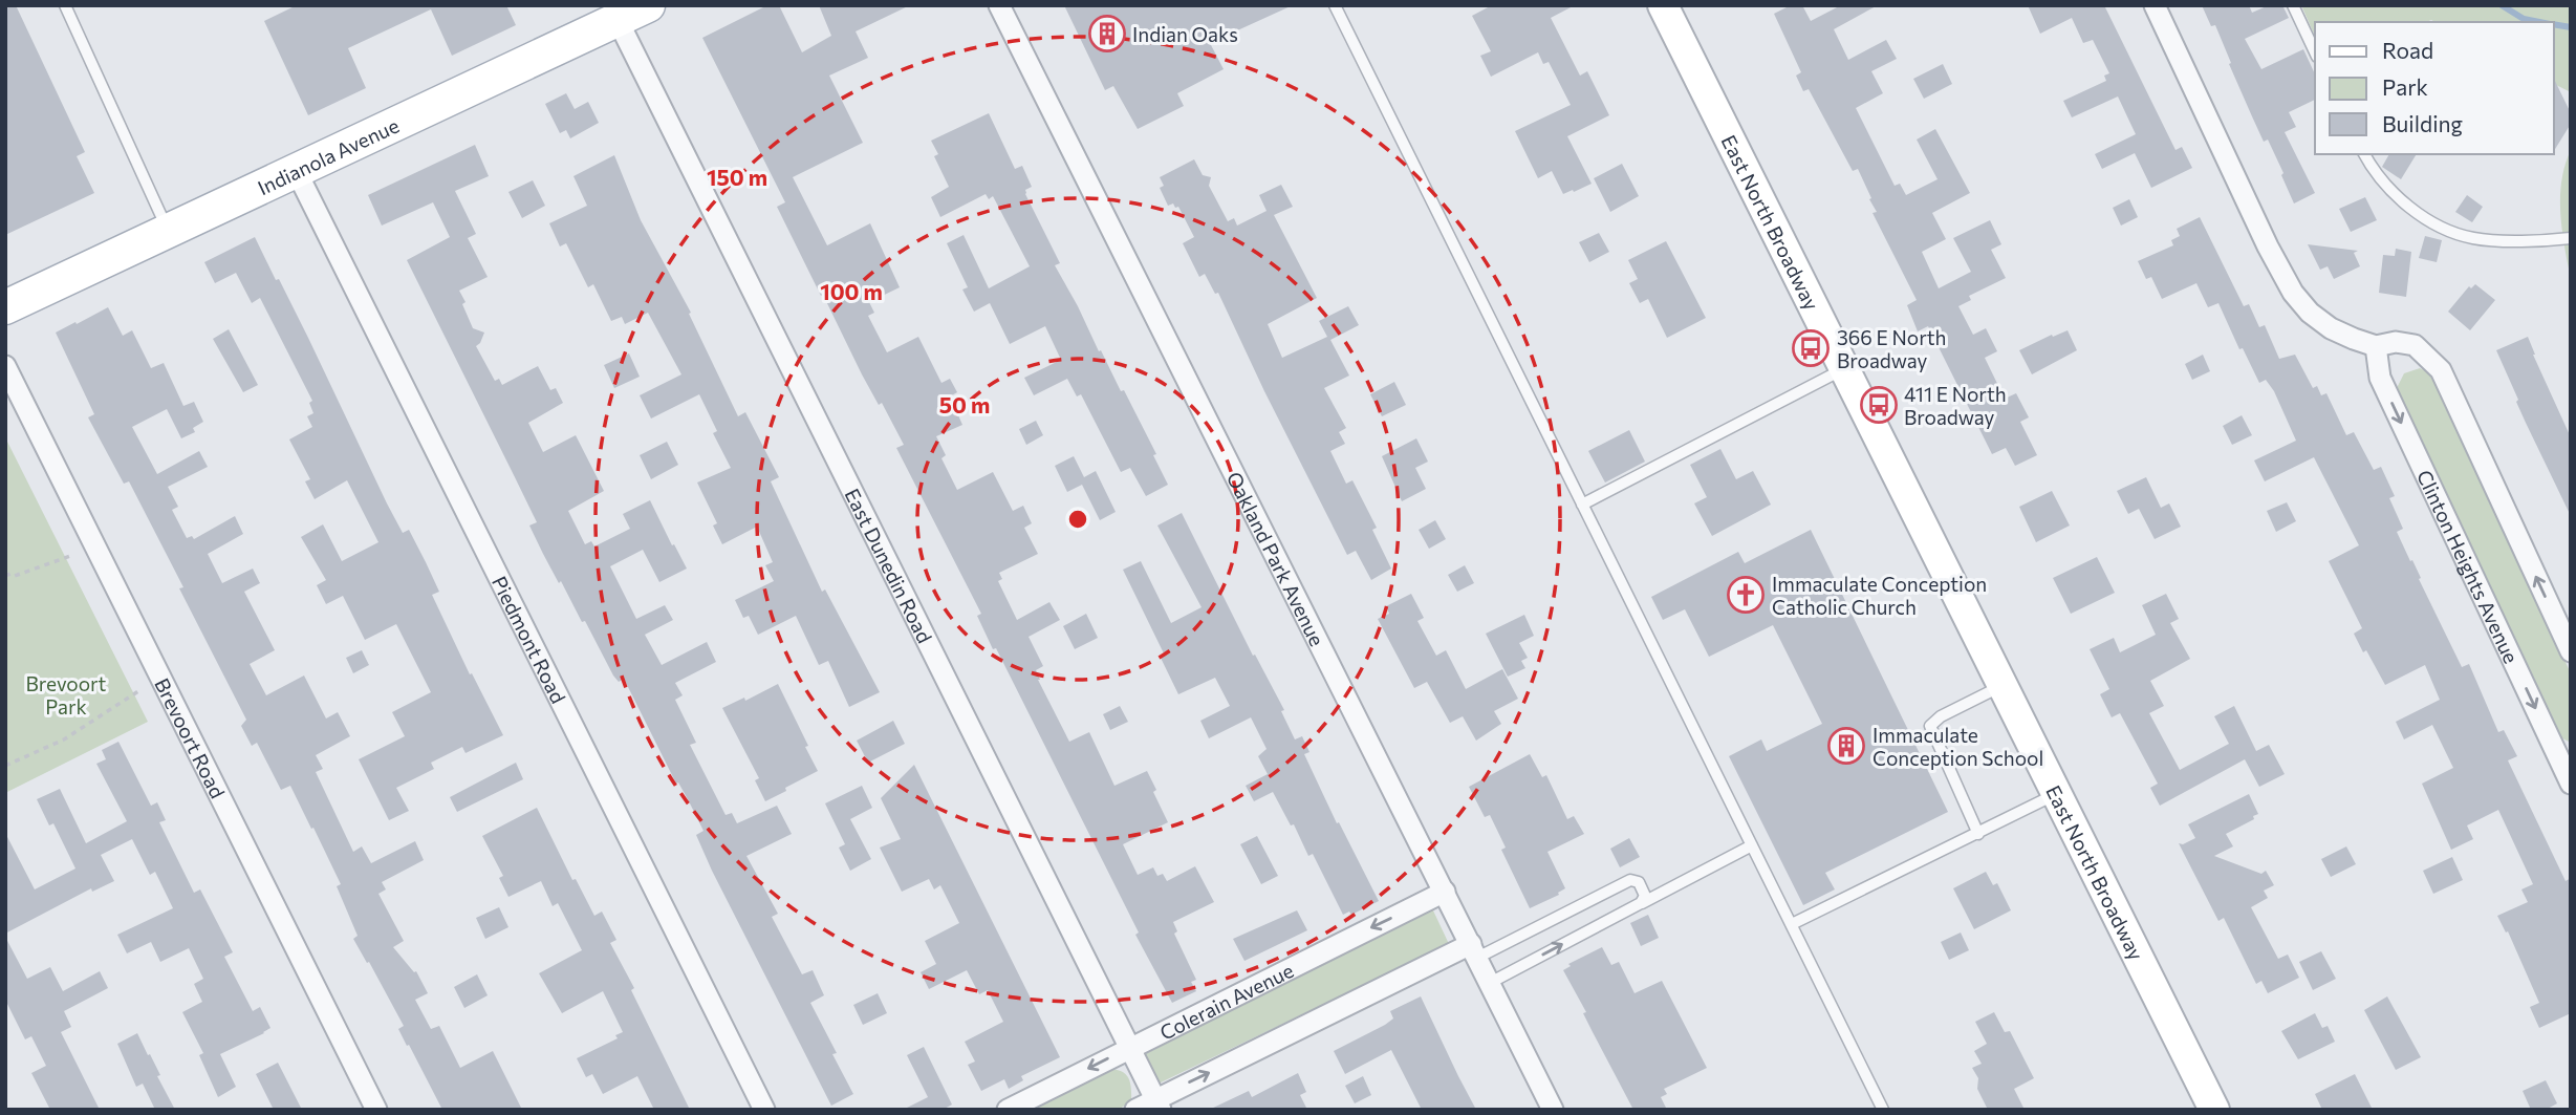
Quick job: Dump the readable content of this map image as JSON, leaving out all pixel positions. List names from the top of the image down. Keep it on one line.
{"streets":{"main road":["Indianola Avenue","East North Broadway"],"street":["Oakland Park Avenue","East Dunedin Road","Clinton Heights Avenue","Piedmont Road","Brevoort Road","Colerain Avenue"]},"crossings":[["Indianola Avenue","East Dunedin Road"],["Indianola Avenue","Piedmont Road"],["Oakland Park Avenue","Colerain Avenue"],["East Dunedin Road","Colerain Avenue"]],"parks":["Brevoort Park"],"places":{"building":["Indian Oaks","Immaculate Conception School"],"bus stop":["366 E North Broadway","411 E North Broadway"],"church":["Immaculate Conception Catholic Church"]},"legend":["Road","Park","Building"],"rings":["150 m","100 m","50 m"]}
